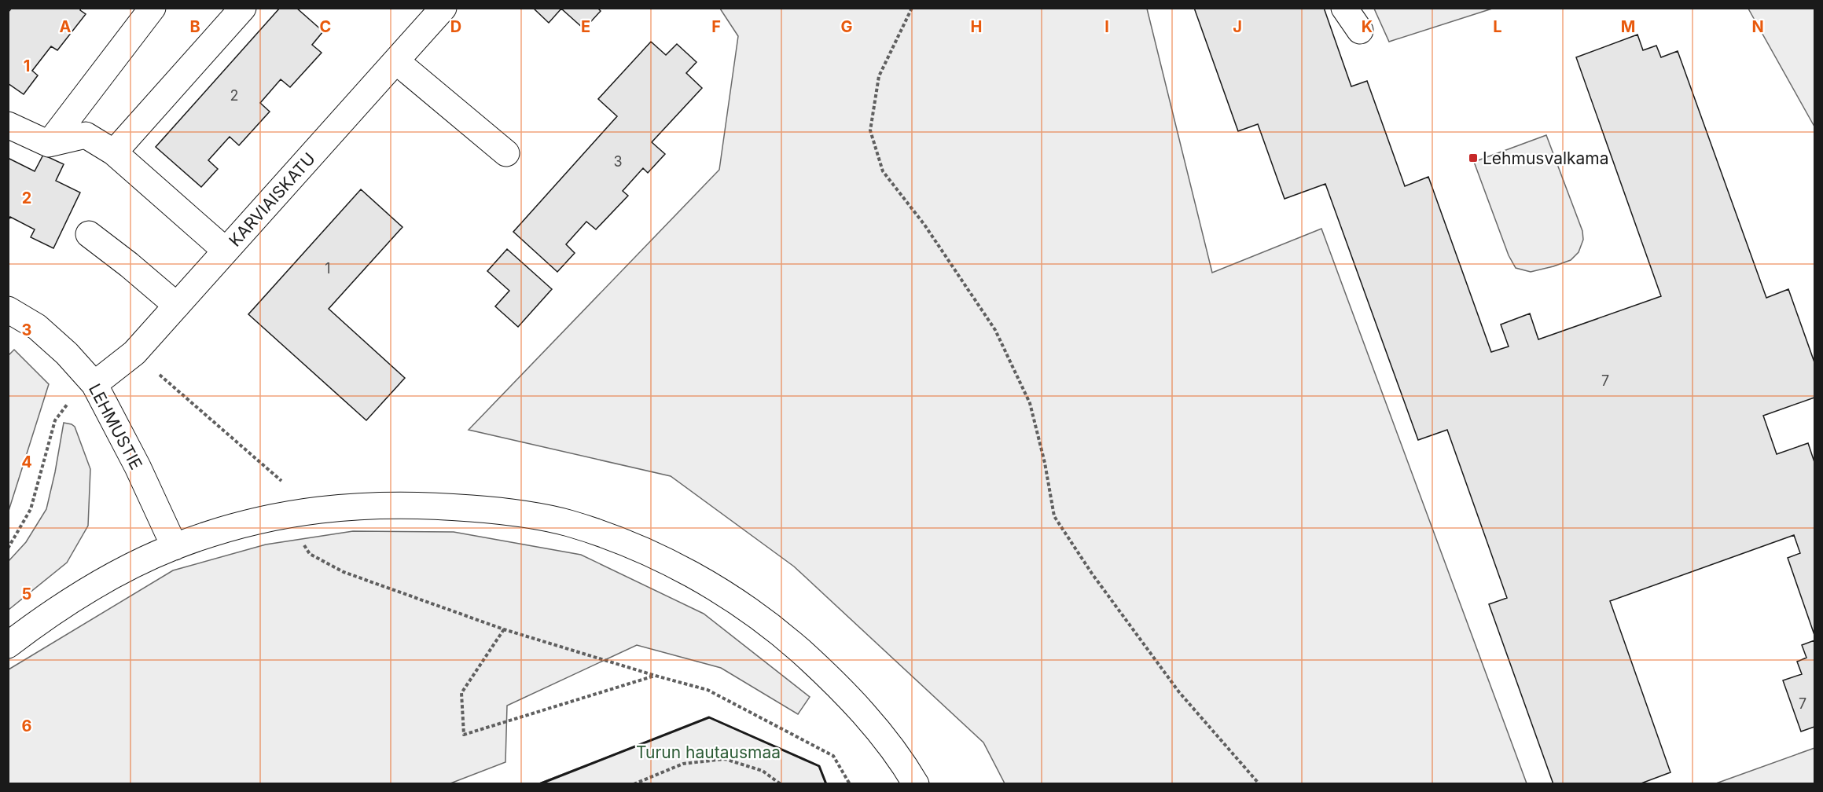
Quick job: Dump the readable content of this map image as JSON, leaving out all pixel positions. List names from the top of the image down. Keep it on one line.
{"streets":{"street":["KARVIAISKATU","LEHMUSTIE"]},"crossings":[["KARVIAISKATU","LEHMUSTIE"]],"parks":["Turun hautausmaa"],"places":{"transit":["Lehmusvalkama"]},"house_numbers":["2","3","1","7","7"],"grid":{"columns":["A","B","C","D","E","F","G","H","I","J","K","L","M","N"],"rows":["1","2","3","4","5","6"]}}
